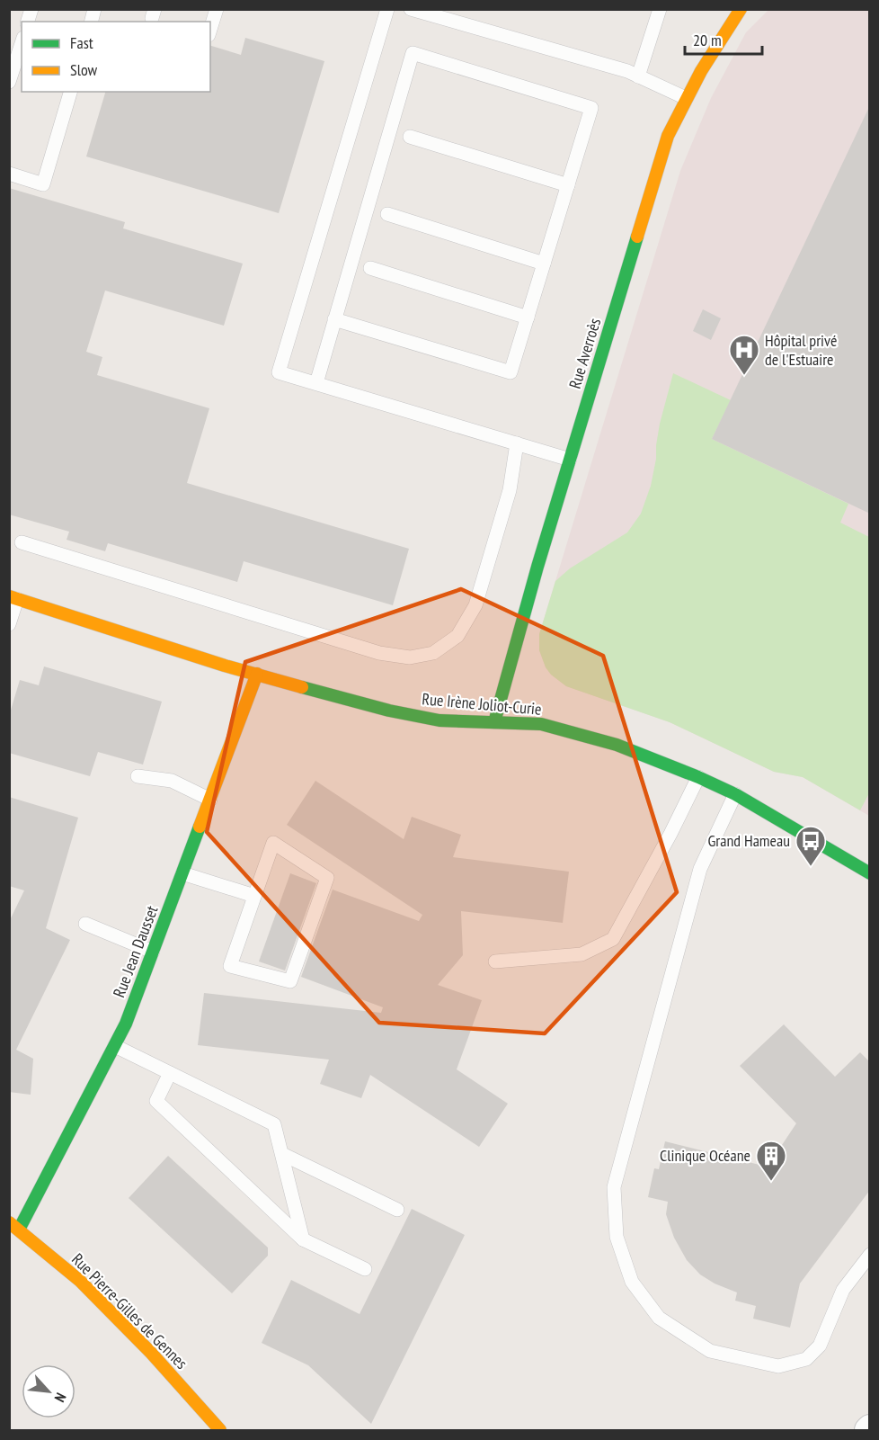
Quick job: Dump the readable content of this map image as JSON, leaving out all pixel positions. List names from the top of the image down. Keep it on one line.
{"streets":{"street":["Rue Averroès","Rue Irène Joliot-Curie","Rue Jean Dausset","Rue Pierre-Gilles de Gennes"]},"crossings":[["Rue Averroès","Rue Irène Joliot-Curie"],["Rue Irène Joliot-Curie","Rue Jean Dausset"],["Rue Jean Dausset","Rue Pierre-Gilles de Gennes"]],"places":{"hospital":["Hôpital privé de l'Estuaire"],"bus stop":["Grand Hameau"],"building":["Clinique Océane"]},"legend":["Fast","Slow"],"scale_bar":"20 m","north":"bottom right"}
